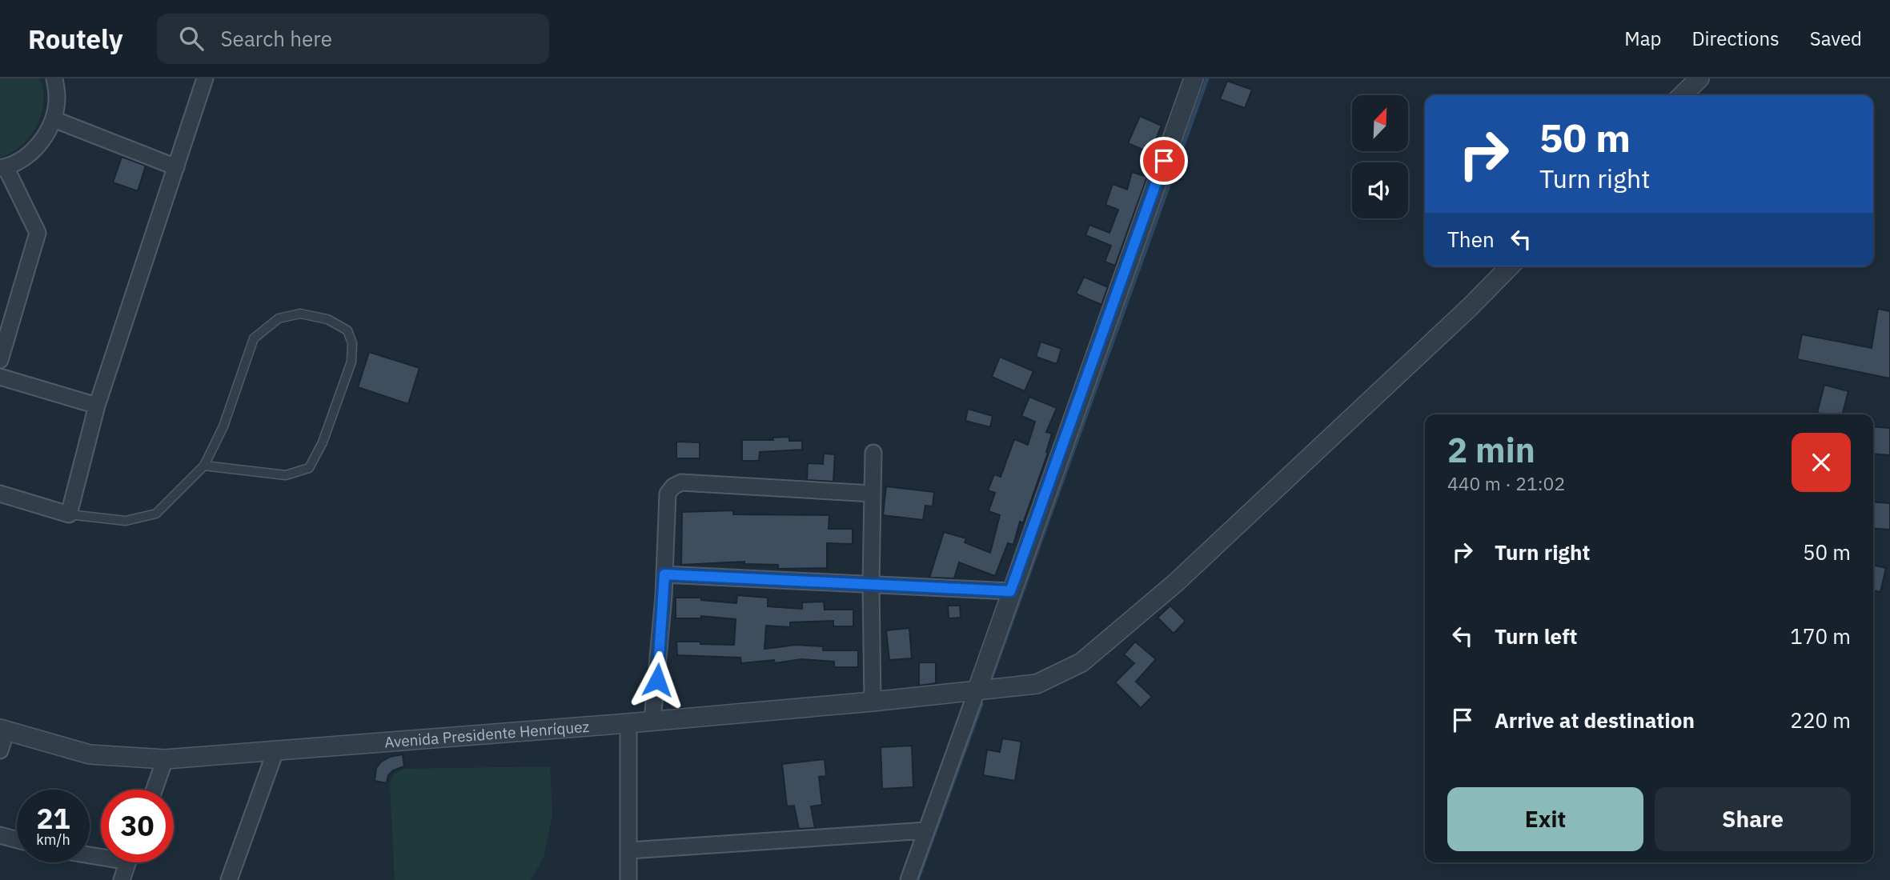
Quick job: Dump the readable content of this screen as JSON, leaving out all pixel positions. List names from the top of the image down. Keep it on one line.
{"streets":{"street":["Avenida Presidente Henríquez"]},"north":"top right","page":{"header":"Routely","search":"Search here","nav":["Map","Directions","Saved"],"turn":["50 m","Turn right"],"then":"Then","heading":["2 min","440 m · 21:02"],"list":[{"name":"Turn right","value":"50 m"},{"name":"Turn left","value":"170 m"},{"name":"Arrive at destination","value":"220 m"}],"buttons":["Exit","Share"],"speed":"21 km/h","limit":"30"}}
